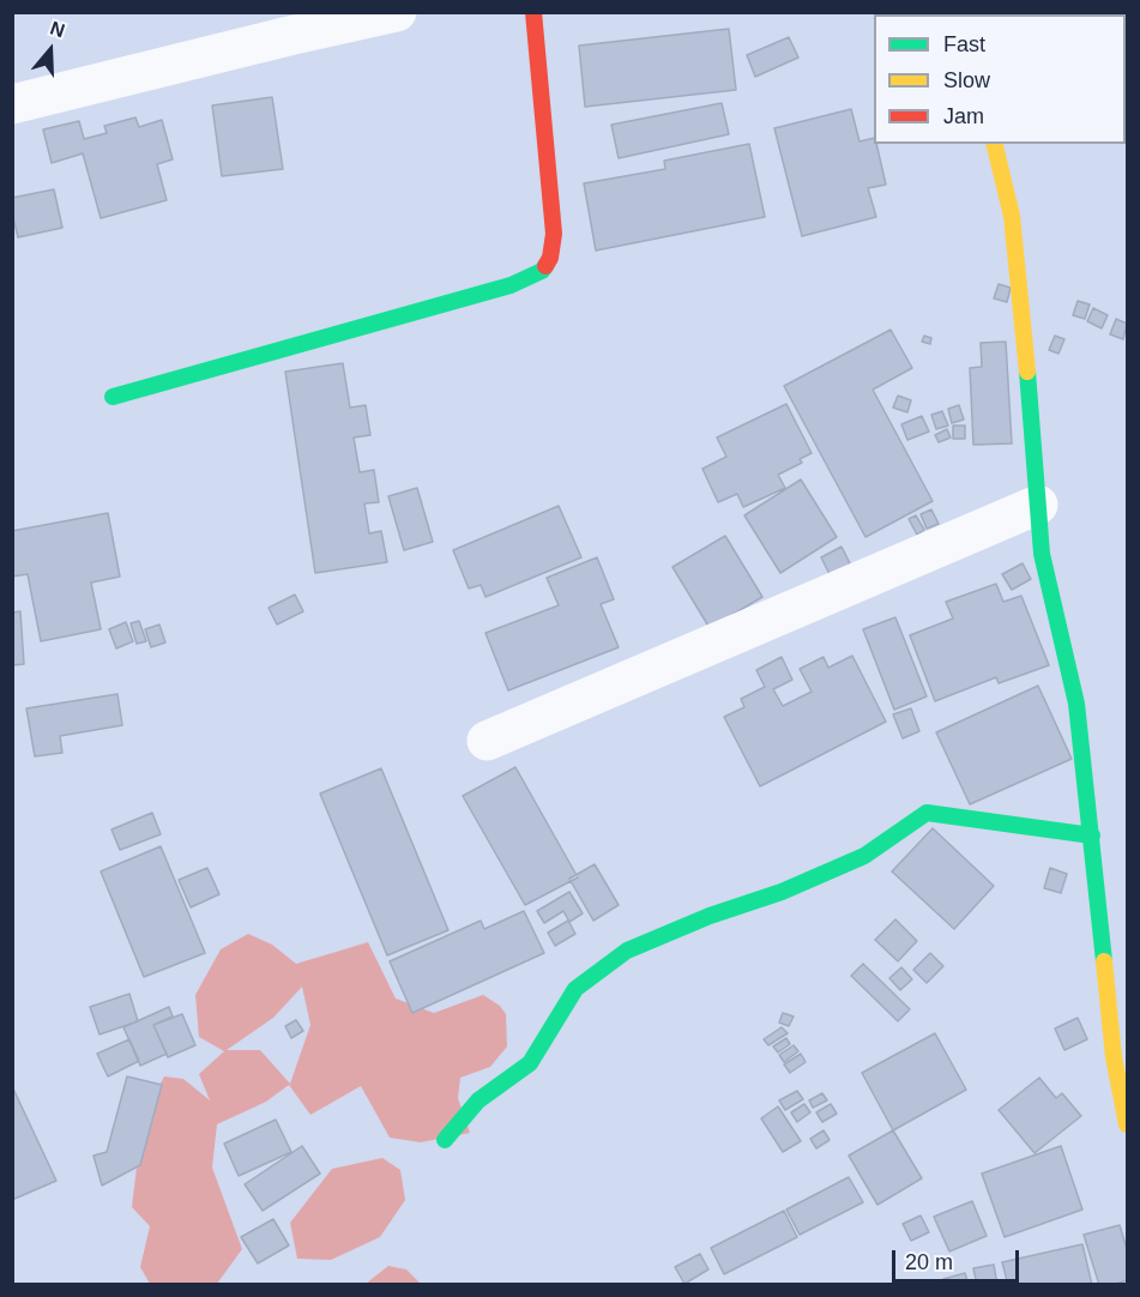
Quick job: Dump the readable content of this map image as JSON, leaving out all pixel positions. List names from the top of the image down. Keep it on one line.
{"legend":["Fast","Slow","Jam"],"scale_bar":"20 m","north":"top"}
